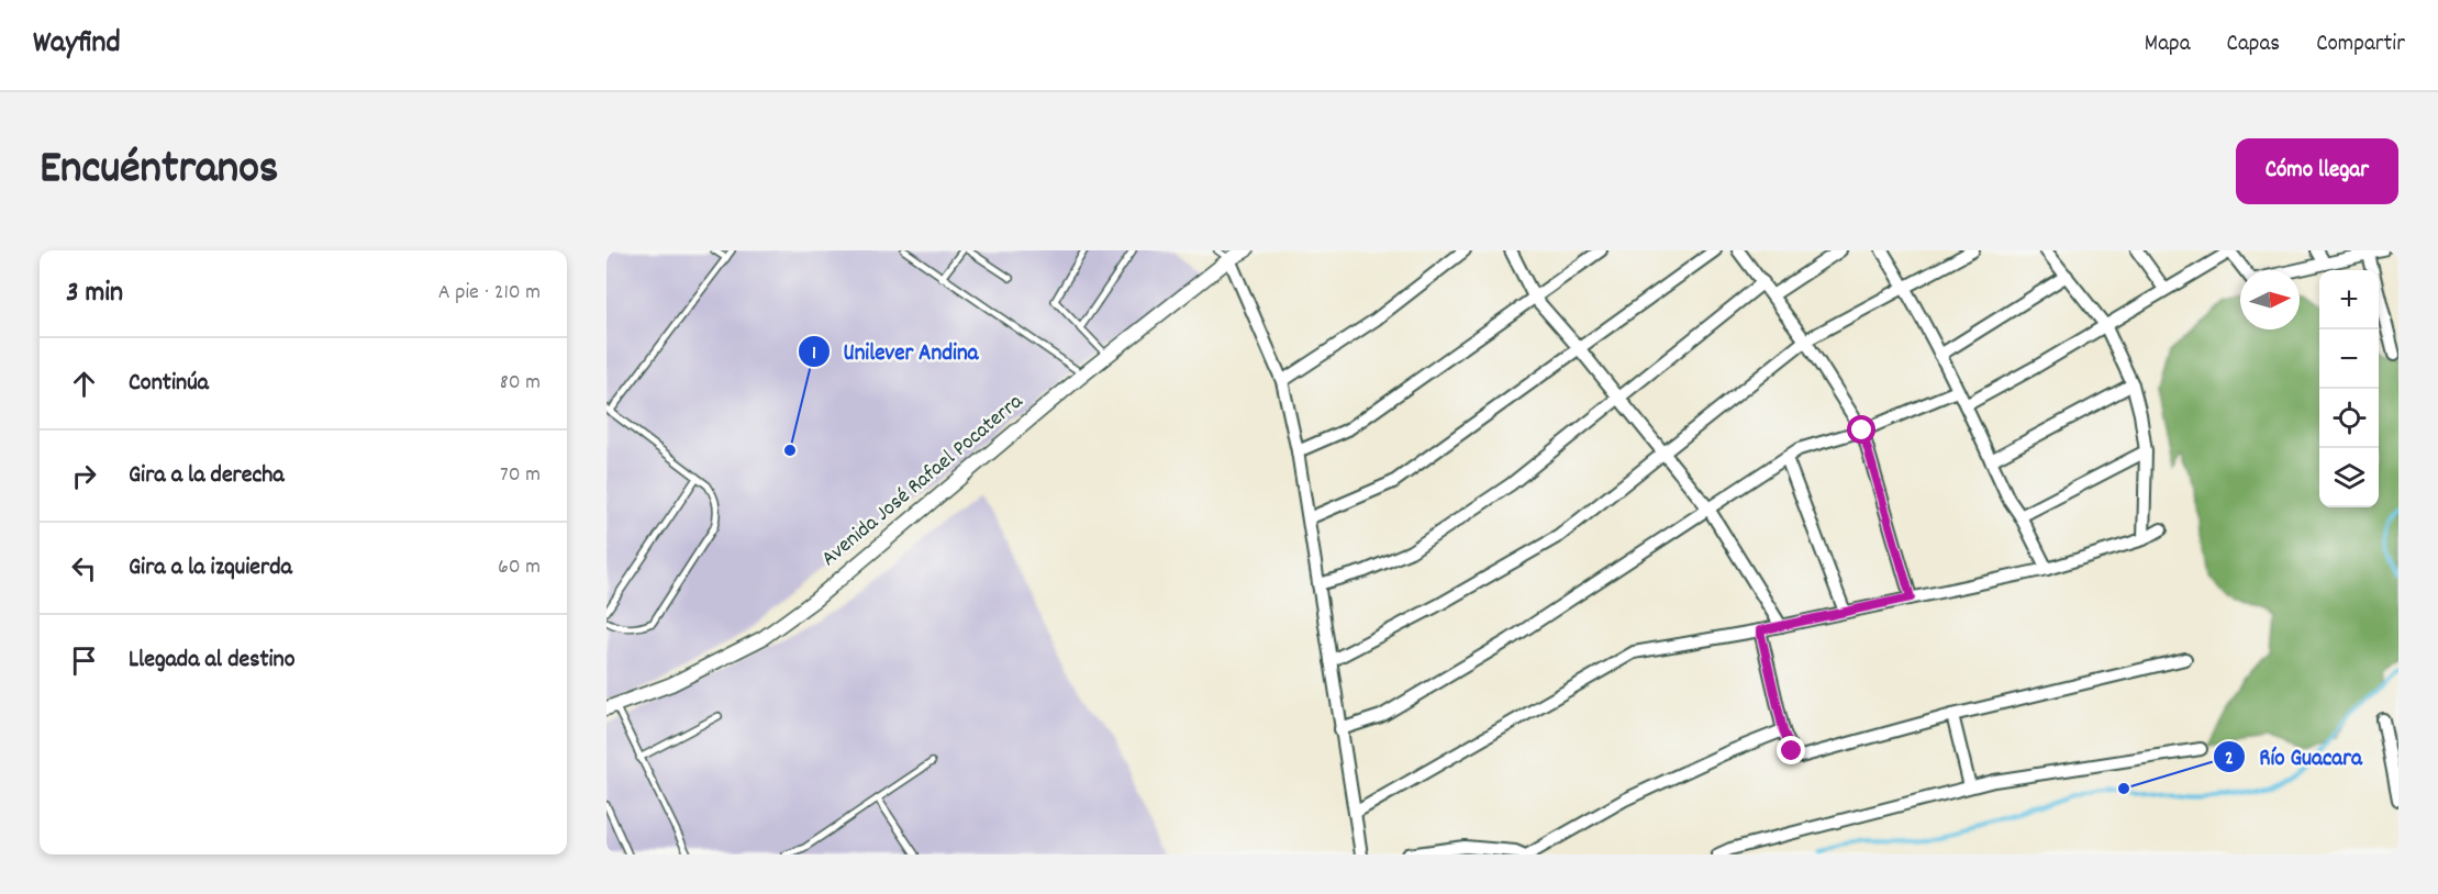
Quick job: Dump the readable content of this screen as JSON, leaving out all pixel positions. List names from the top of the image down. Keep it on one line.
{"streets":{"street":["Avenida José Rafael Pocaterra"]},"places":["Unilever Andina","Río Guacara"],"north":"right","page":{"header":"Wayfind","nav":["Mapa","Capas","Compartir"],"title":"Encuéntranos","buttons":"Cómo llegar","heading":["3 min","A pie · 210 m"],"map_buttons":["+","−"],"list":[["Continúa","80 m"],["Gira a la derecha","70 m"],["Gira a la izquierda","60 m"],"Llegada al destino"]}}
